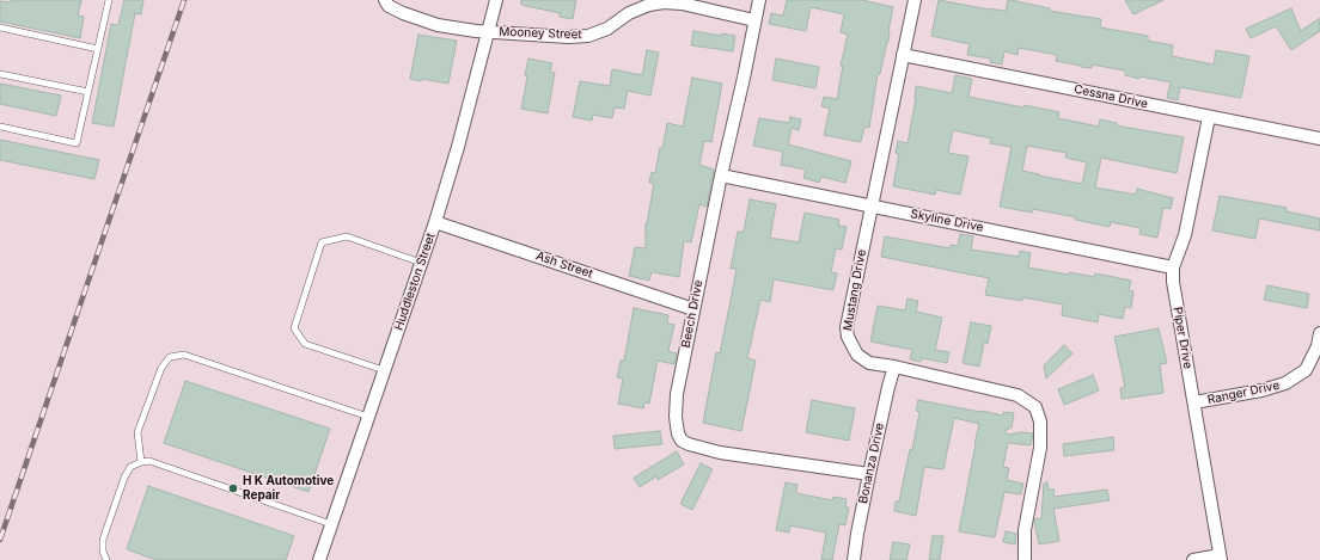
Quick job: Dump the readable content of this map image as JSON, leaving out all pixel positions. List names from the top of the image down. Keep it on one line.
{"streets":{"street":["Mooney Street","Cessna Drive","Skyline Drive","Ash Street","Huddleston Street","Mustang Drive","Beech Drive","Piper Drive","Ranger Drive","Bonanza Drive"]},"crossings":[["Mooney Street","Huddleston Street"],["Mooney Street","Beech Drive"],["Cessna Drive","Mustang Drive"],["Cessna Drive","Piper Drive"],["Skyline Drive","Mustang Drive"],["Skyline Drive","Beech Drive"],["Skyline Drive","Piper Drive"],["Ash Street","Huddleston Street"],["Ash Street","Beech Drive"],["Mustang Drive","Bonanza Drive"],["Beech Drive","Bonanza Drive"],["Piper Drive","Ranger Drive"]],"places":["H K Automotive Repair"]}
